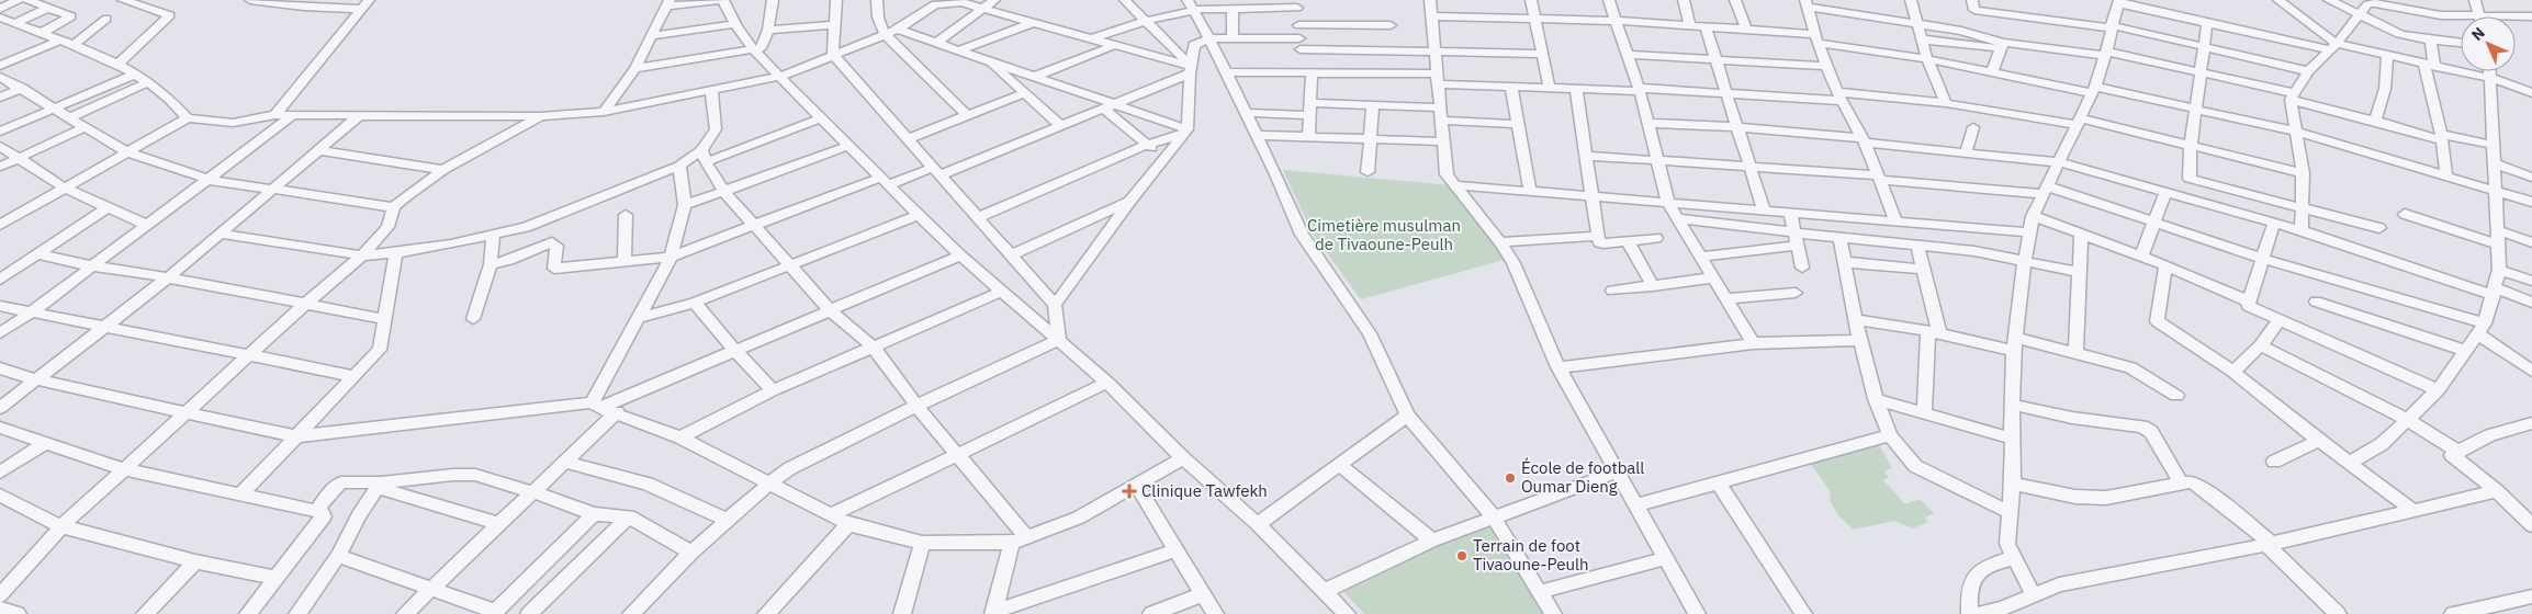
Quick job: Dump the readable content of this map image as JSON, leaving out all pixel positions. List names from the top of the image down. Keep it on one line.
{"parks":["Cimetière musulman de Tivaoune-Peulh"],"places":{"other":["École de football Oumar Dieng","Terrain de foot Tivaoune-Peulh"],"health":["Clinique Tawfekh"]},"north":"top left"}
